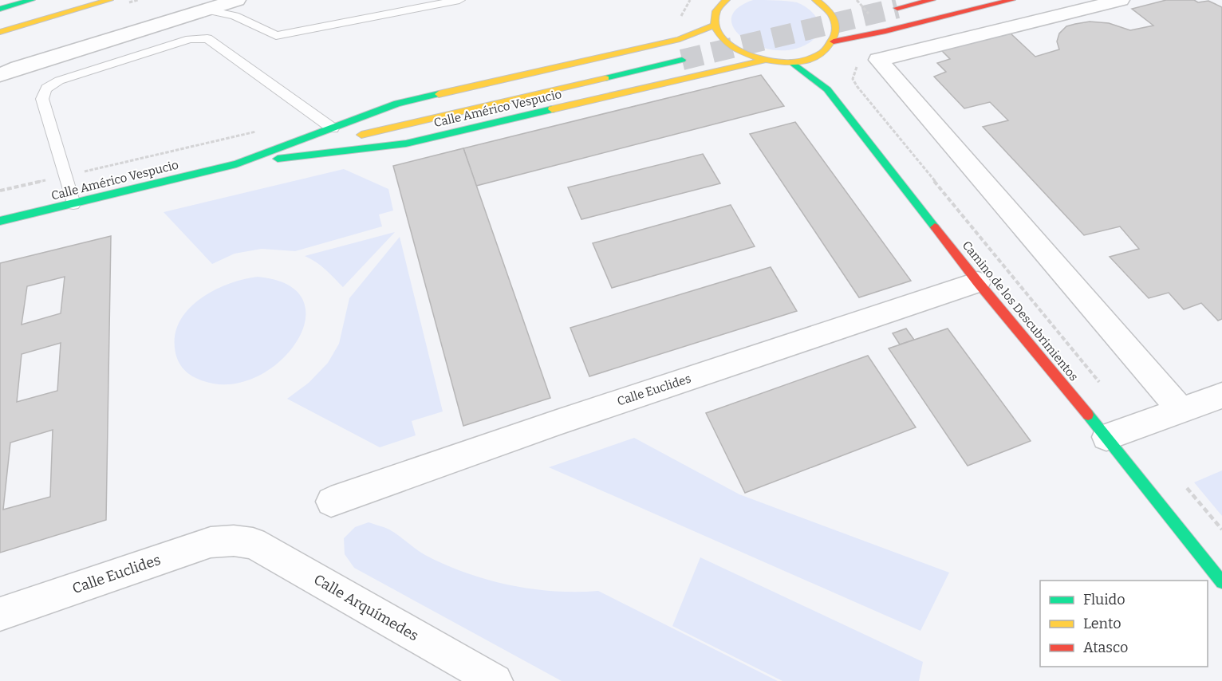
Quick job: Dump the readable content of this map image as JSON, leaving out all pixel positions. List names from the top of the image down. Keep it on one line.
{"streets":{"street":["Calle Américo Vespucio","Camino de los Descubrimientos","Calle Euclides","Calle Arquímedes"]},"crossings":[["Camino de los Descubrimientos","Calle Euclides"],["Calle Euclides","Calle Arquímedes"]],"legend":["Fluido","Lento","Atasco"]}
